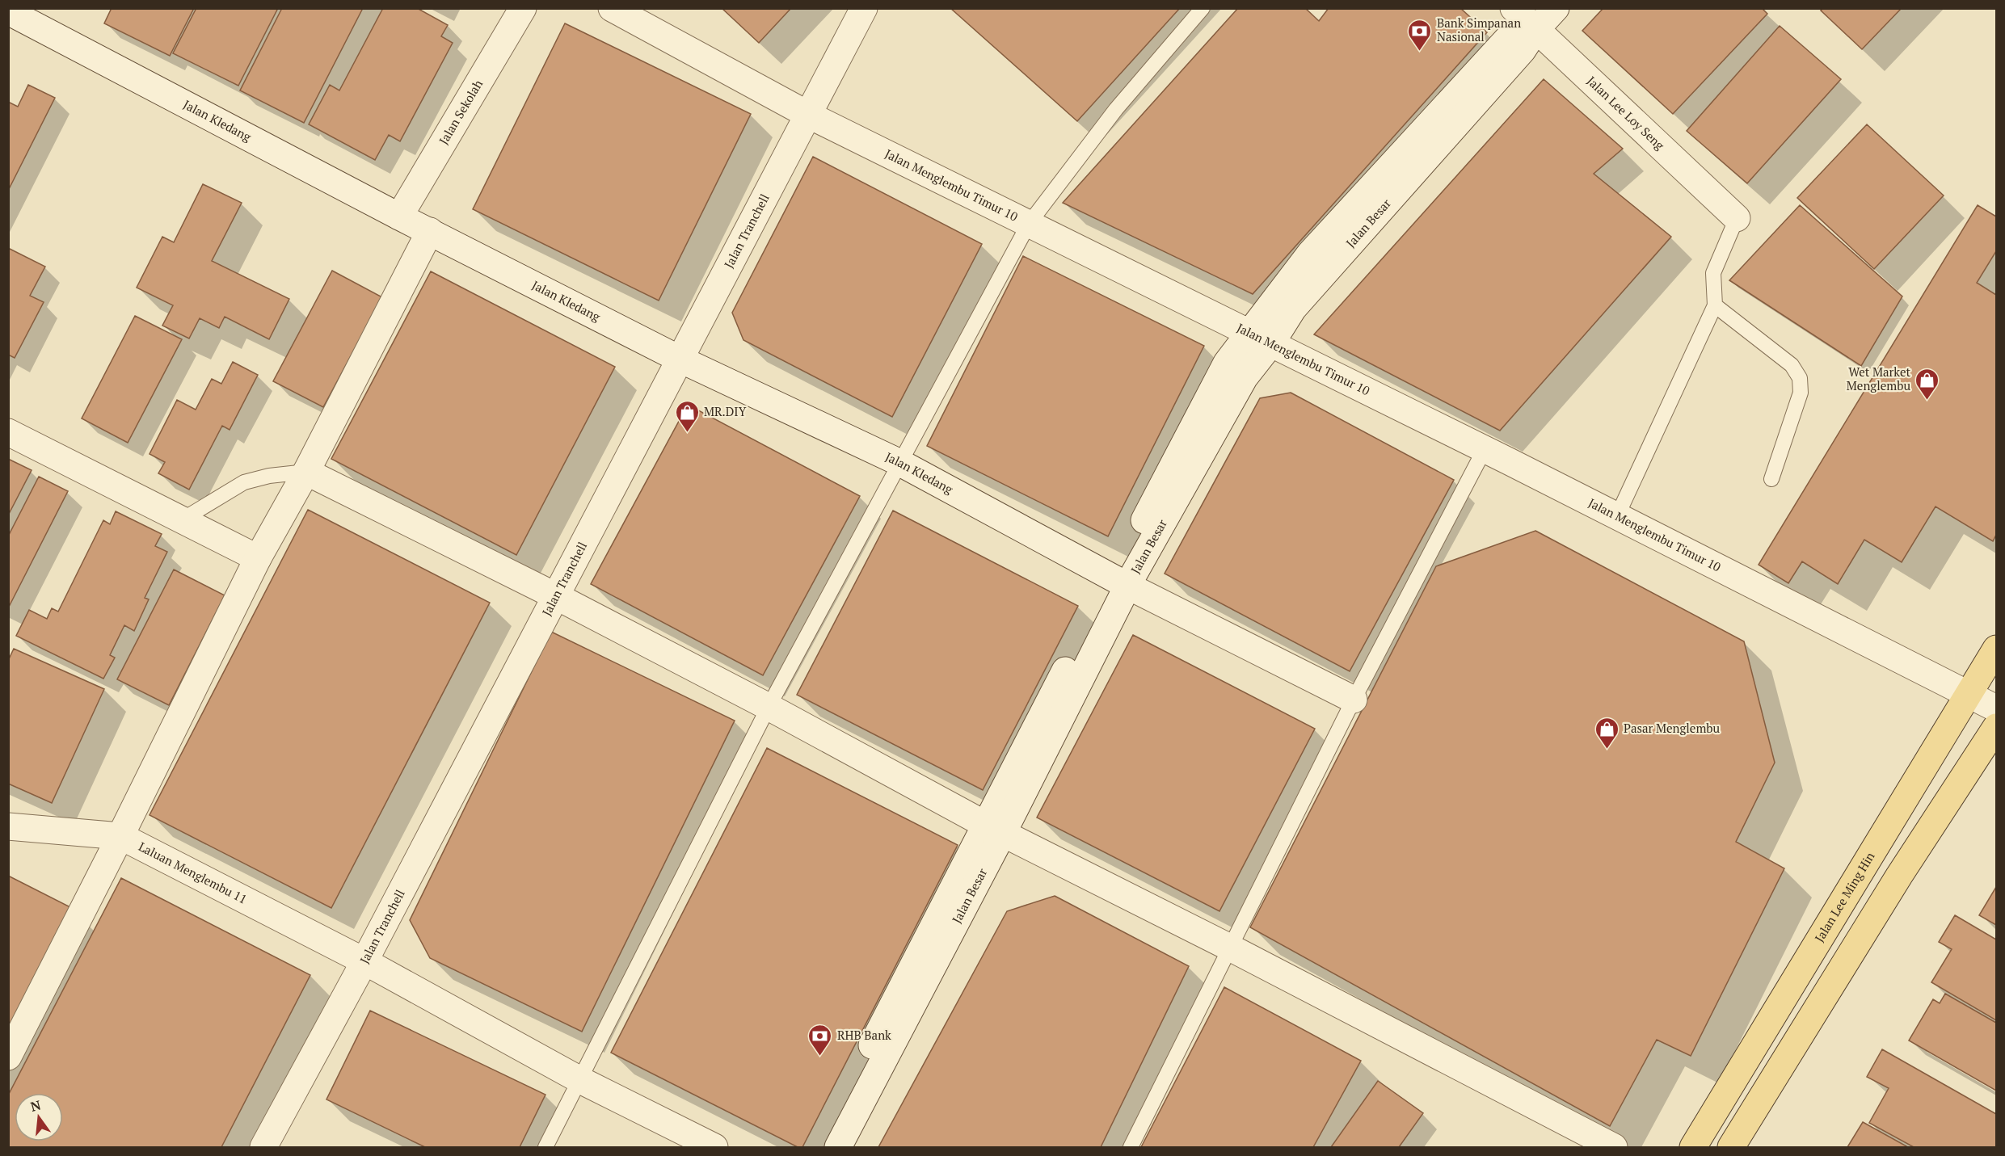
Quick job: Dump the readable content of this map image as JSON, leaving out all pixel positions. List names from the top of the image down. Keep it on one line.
{"streets":{"main road":["Jalan Lee Ming Hin"],"street":["Jalan Sekolah","Jalan Lee Loy Seng","Jalan Kledang","Jalan Menglembu Timur 10","Jalan Besar","Jalan Tranchell","Laluan Menglembu 11"]},"crossings":[["Jalan Sekolah","Jalan Kledang"],["Jalan Lee Loy Seng","Jalan Besar"],["Jalan Kledang","Jalan Besar"],["Jalan Kledang","Jalan Tranchell"],["Jalan Menglembu Timur 10","Jalan Besar"],["Jalan Menglembu Timur 10","Jalan Tranchell"],["Jalan Menglembu Timur 10","Jalan Lee Ming Hin"],["Jalan Tranchell","Laluan Menglembu 11"]],"places":{"bank":["Bank Simpanan Nasional","RHB Bank"],"shop":["Wet Market Menglembu","MR.DIY","Pasar Menglembu"]},"north":"top"}
